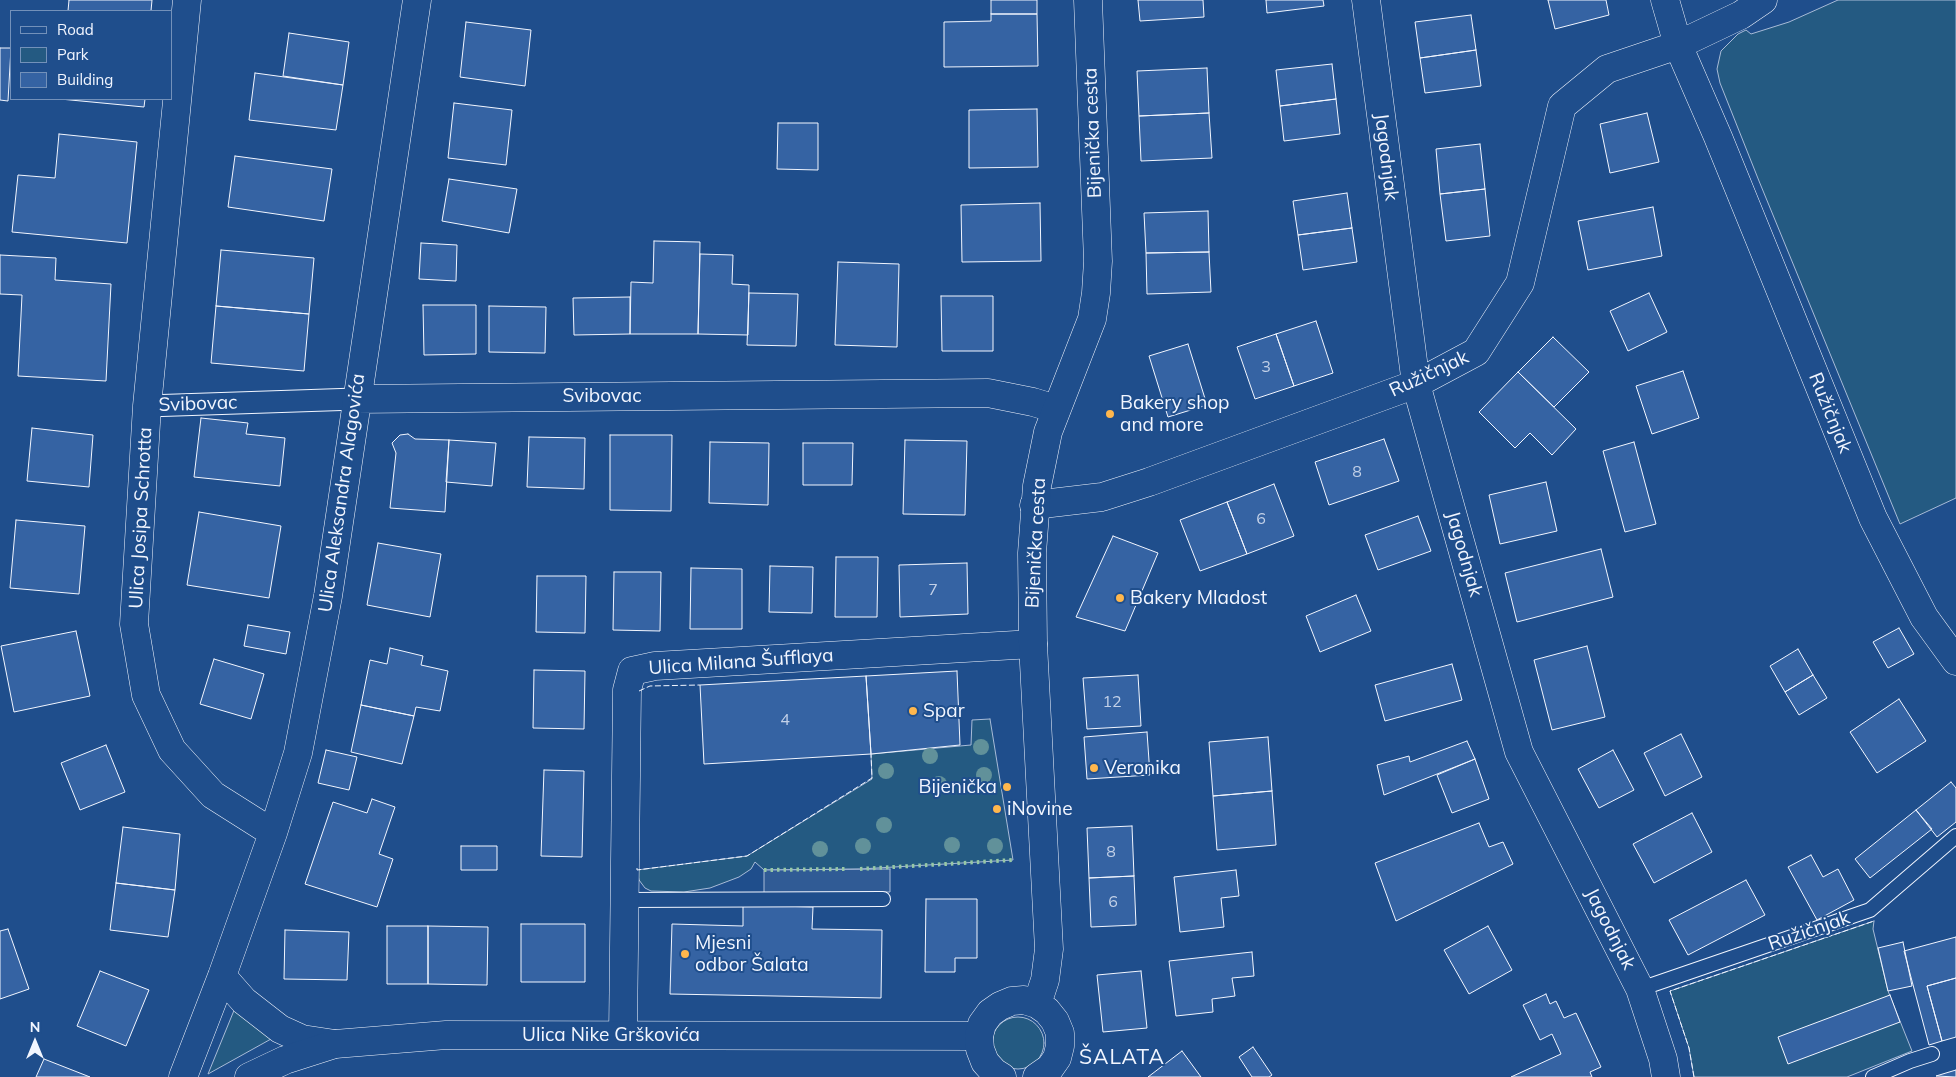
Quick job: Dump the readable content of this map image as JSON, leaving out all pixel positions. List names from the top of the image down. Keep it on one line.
{"streets":{"street":["Bijenička cesta","Jagodnjak","Ružičnjak","Svibovac","Ulica Aleksandra Alagovića","Ulica Josipa Schrotta","Ulica Milana Šufflaya","Ulica Nike Grškovića"]},"crossings":[["Bijenička cesta","Ružičnjak"],["Bijenička cesta","Svibovac"],["Bijenička cesta","Ulica Milana Šufflaya"],["Jagodnjak","Ružičnjak"],["Svibovac","Ulica Aleksandra Alagovića"],["Svibovac","Ulica Josipa Schrotta"],["Ulica Aleksandra Alagovića","Ulica Josipa Schrotta"],["Ulica Milana Šufflaya","Ulica Nike Grškovića"]],"districts":["ŠALATA"],"places":["Bakery shop and more","Bakery Mladost","Spar","Veronika","Bijenička","iNovine","Mjesni odbor Šalata"],"house_numbers":["3","8","6","7","12","4","8","6"],"legend":["Road","Park","Building"],"north":"top"}
